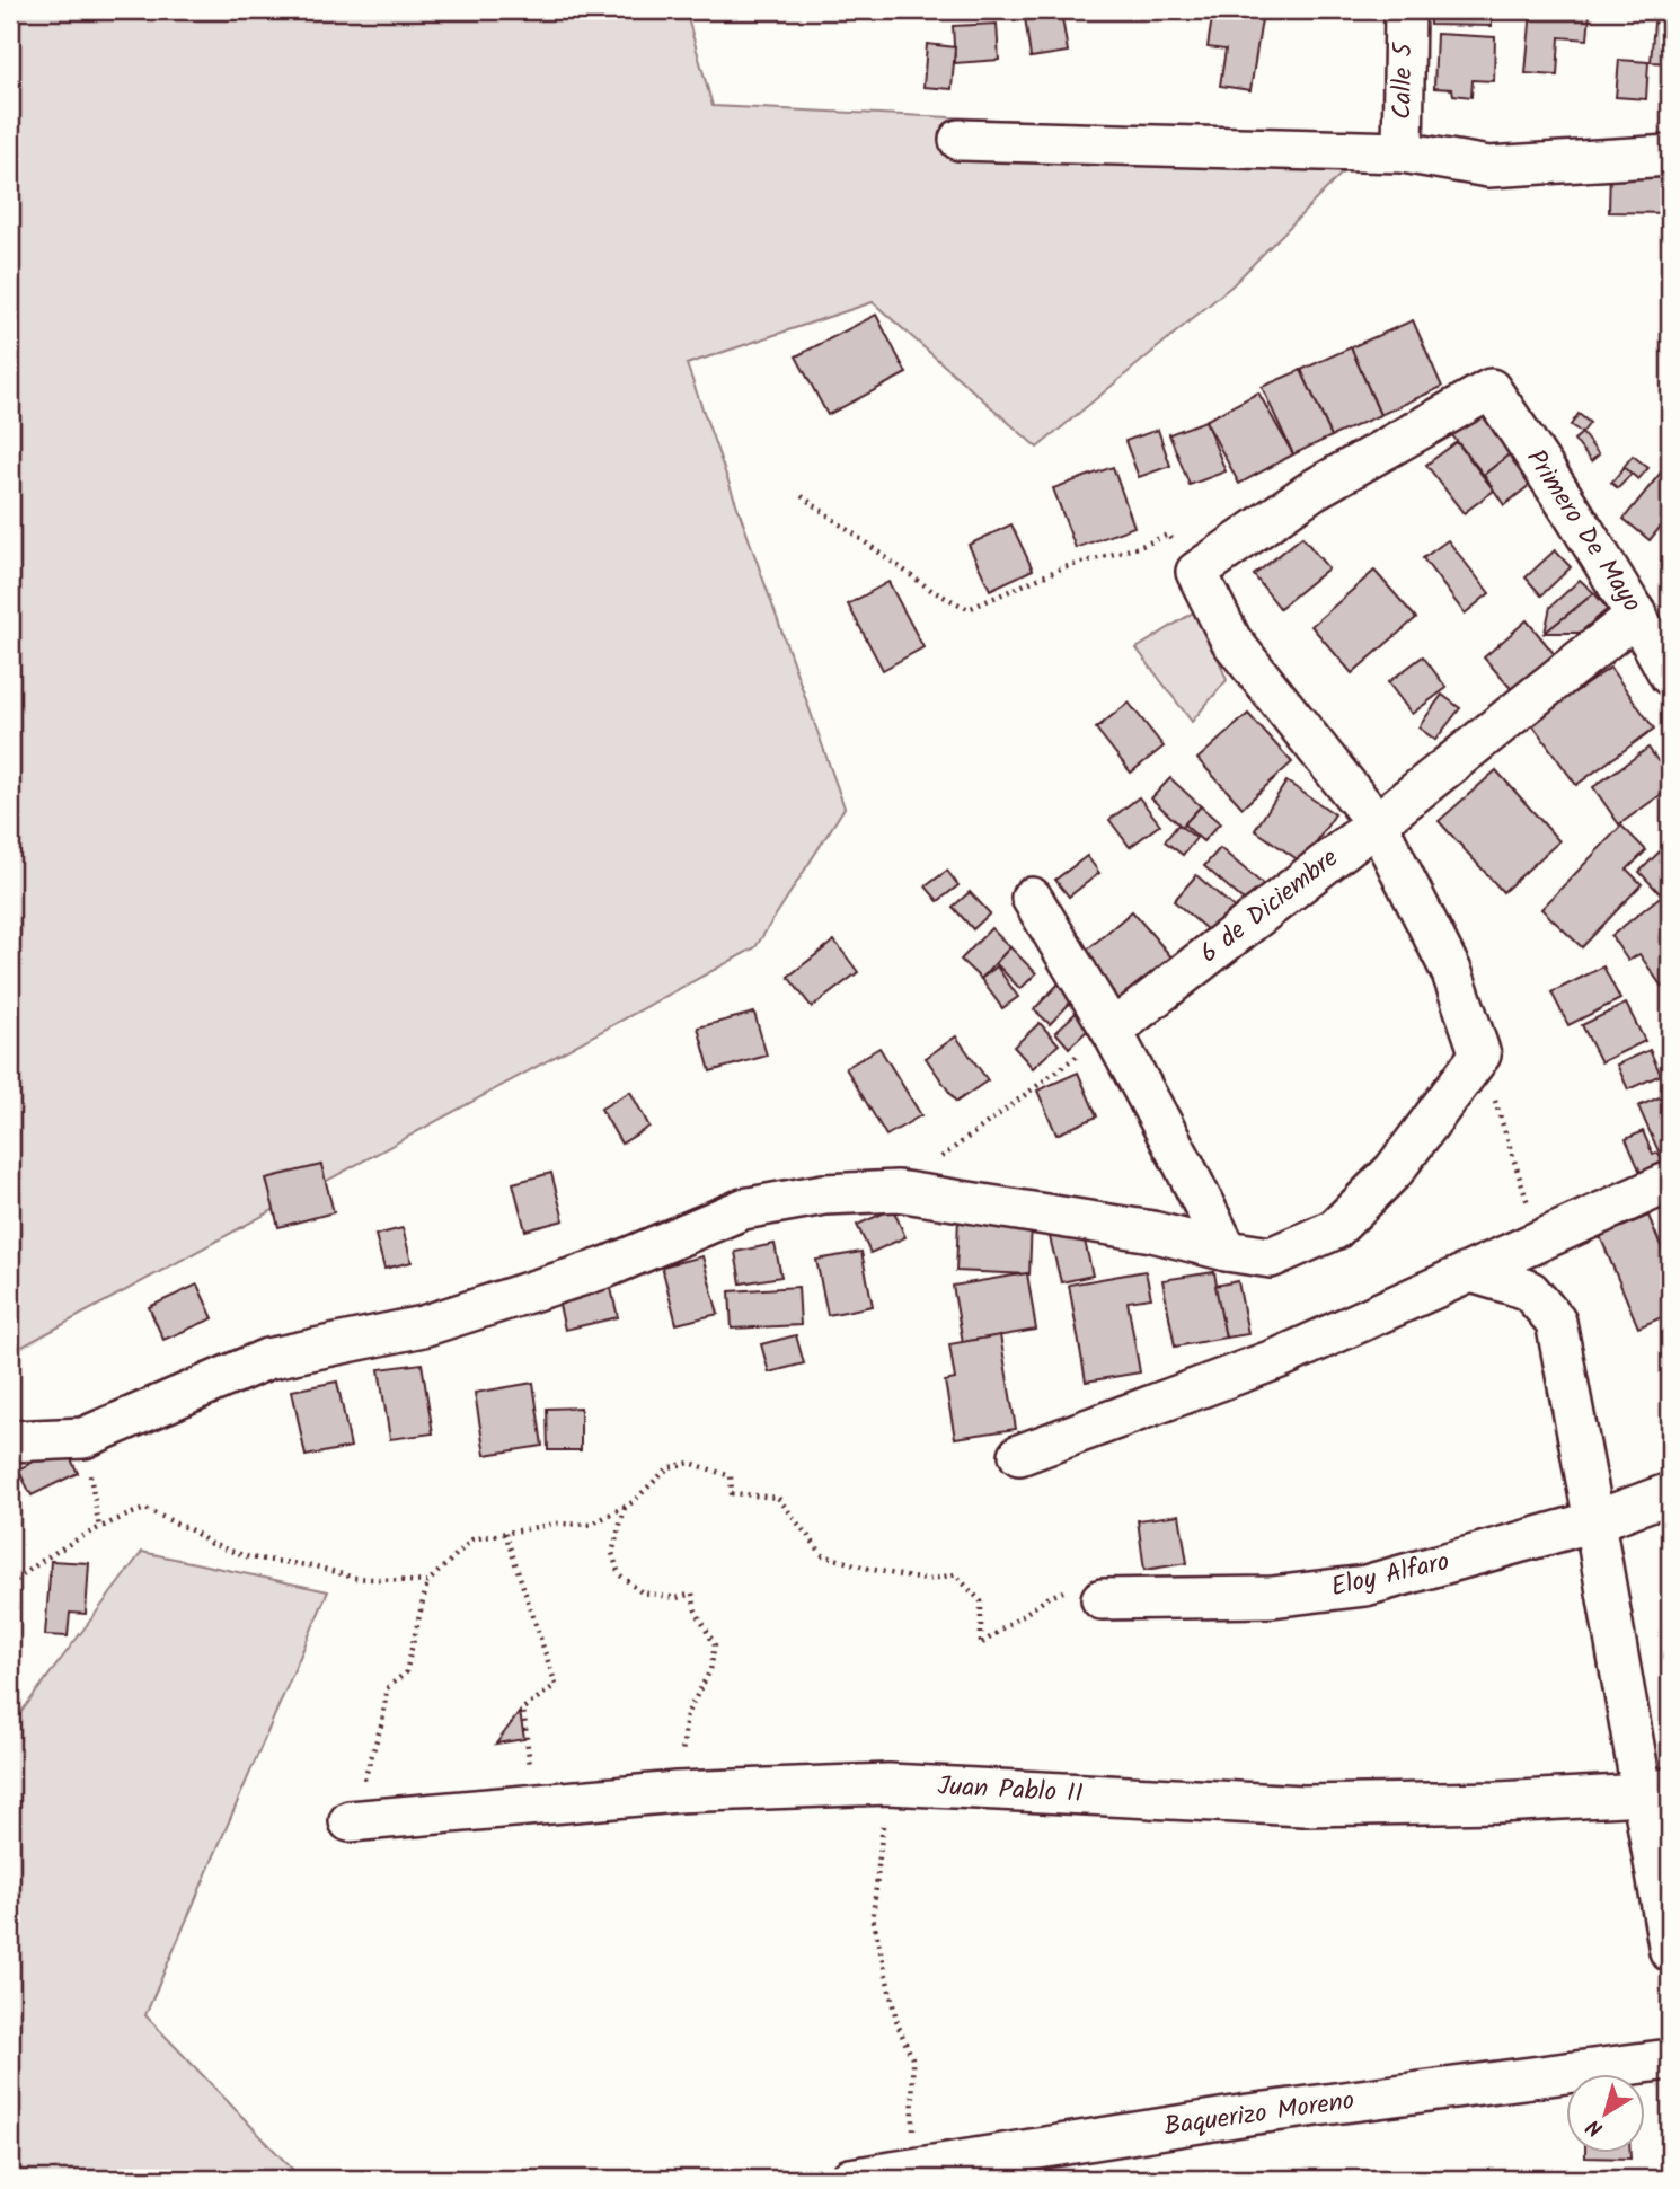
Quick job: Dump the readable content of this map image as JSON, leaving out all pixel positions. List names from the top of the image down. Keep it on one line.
{"streets":{"street":["Calle 5","Primero De Mayo","6 de Diciembre","Eloy Alfaro","Juan Pablo II","Baquerizo Moreno"]},"crossings":[["Primero De Mayo","6 de Diciembre"]],"north":"bottom left"}
